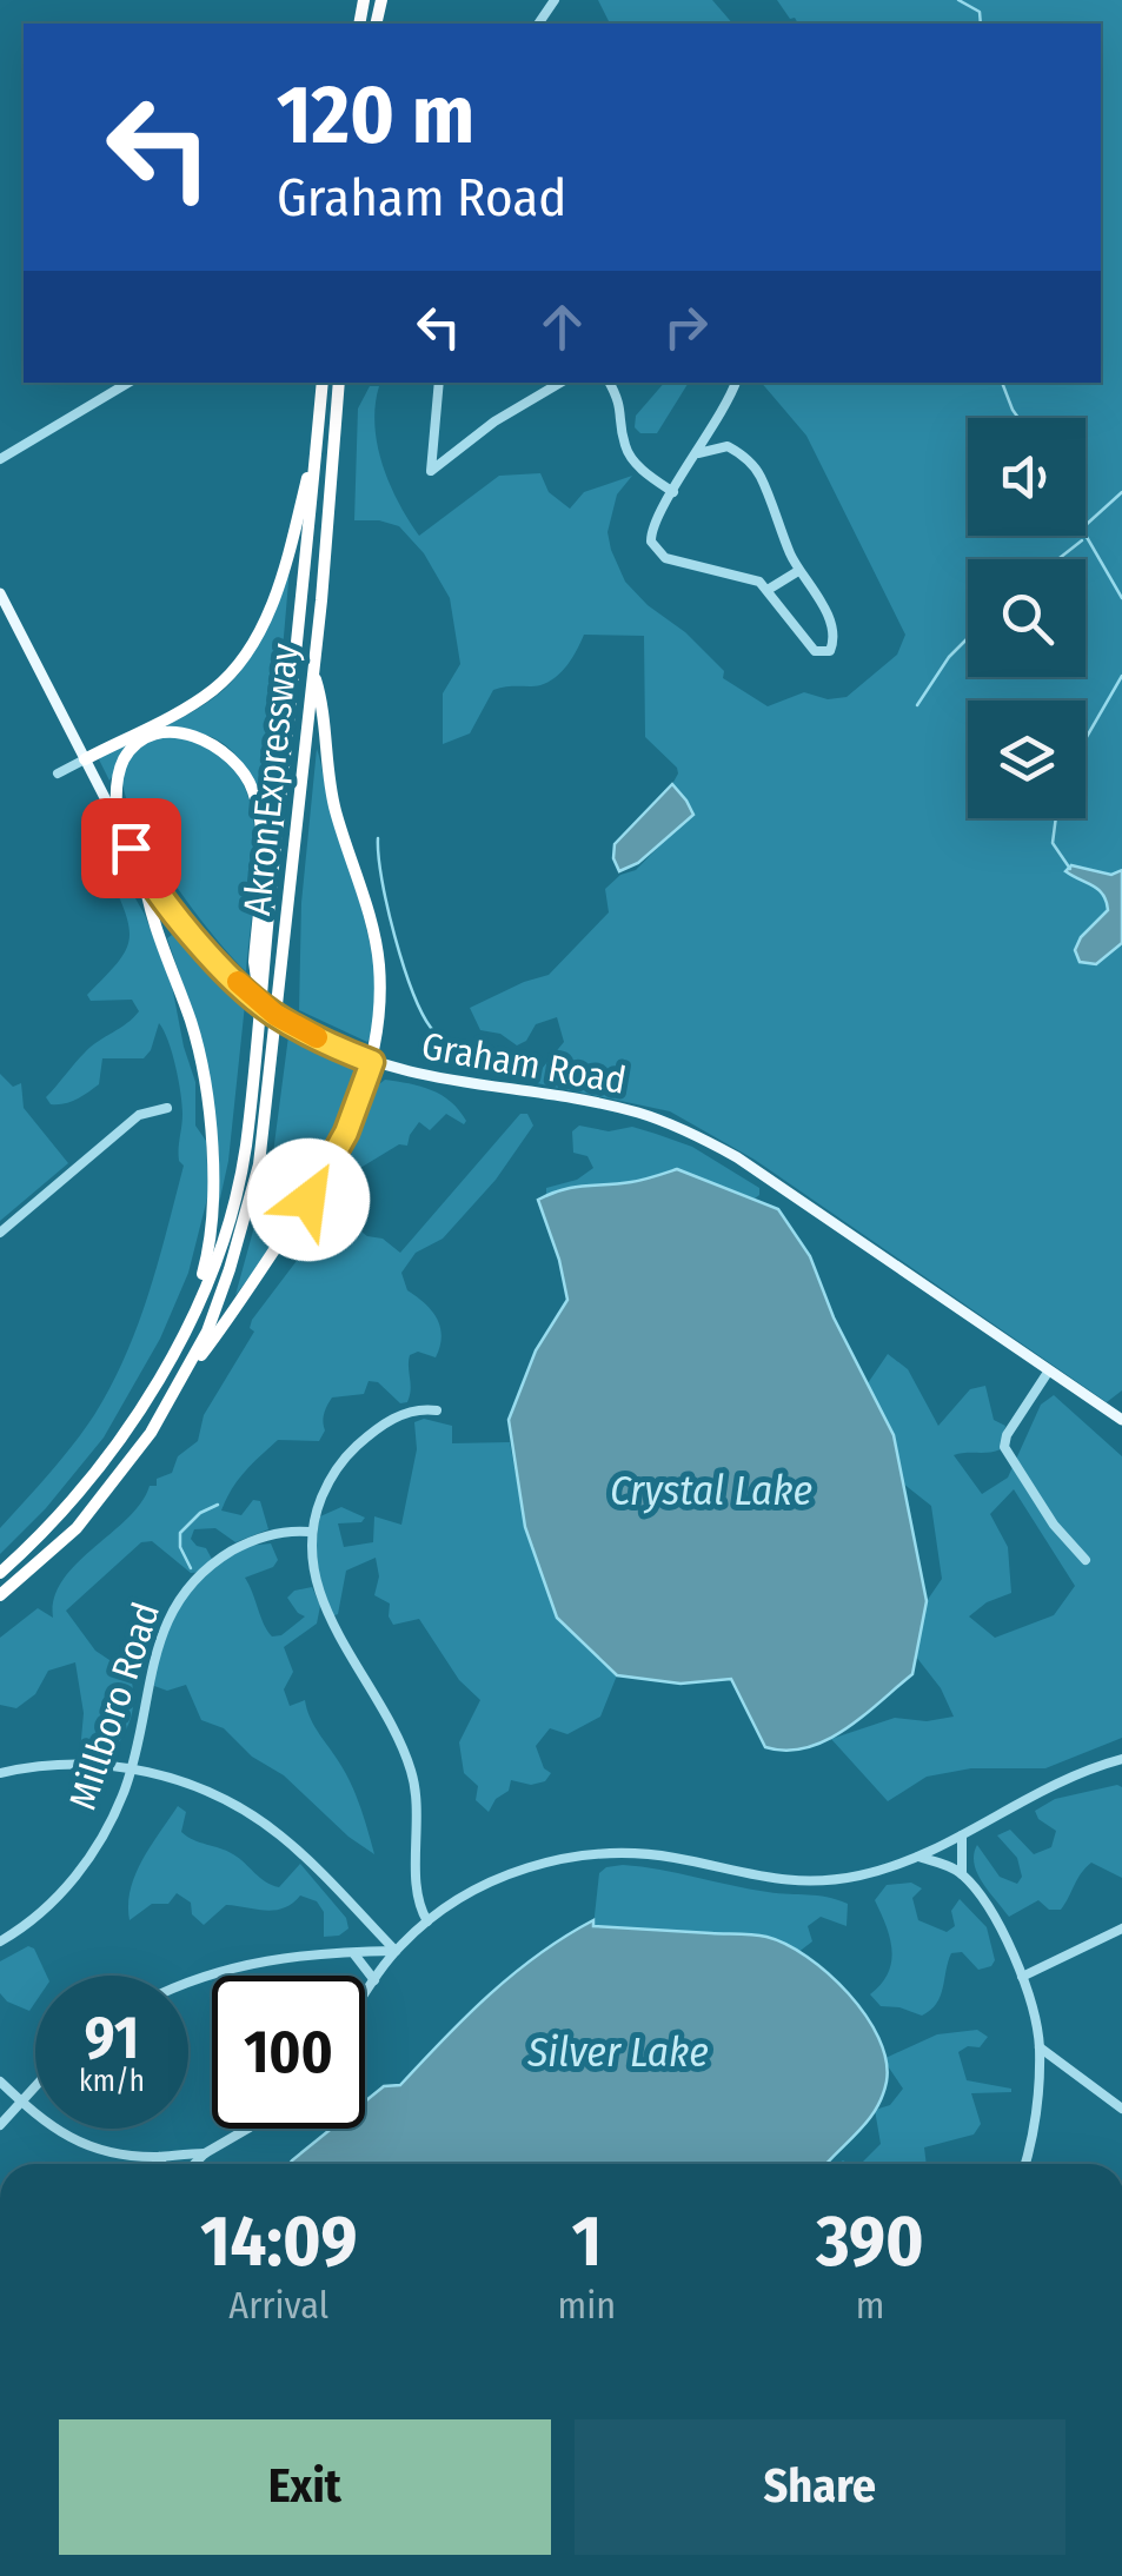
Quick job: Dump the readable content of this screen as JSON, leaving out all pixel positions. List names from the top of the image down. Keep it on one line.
{"streets":{"highway":["Akron Expressway"],"main road":["Graham Road"],"street":["Millboro Road"]},"water":["Crystal Lake","Silver Lake"],"page":{"turn":["120 m","Graham Road"],"speed":"91 km/h","limit":"100","eta":["14:09","Arrival","1","min","390","m"],"buttons":["Exit","Share"]}}
